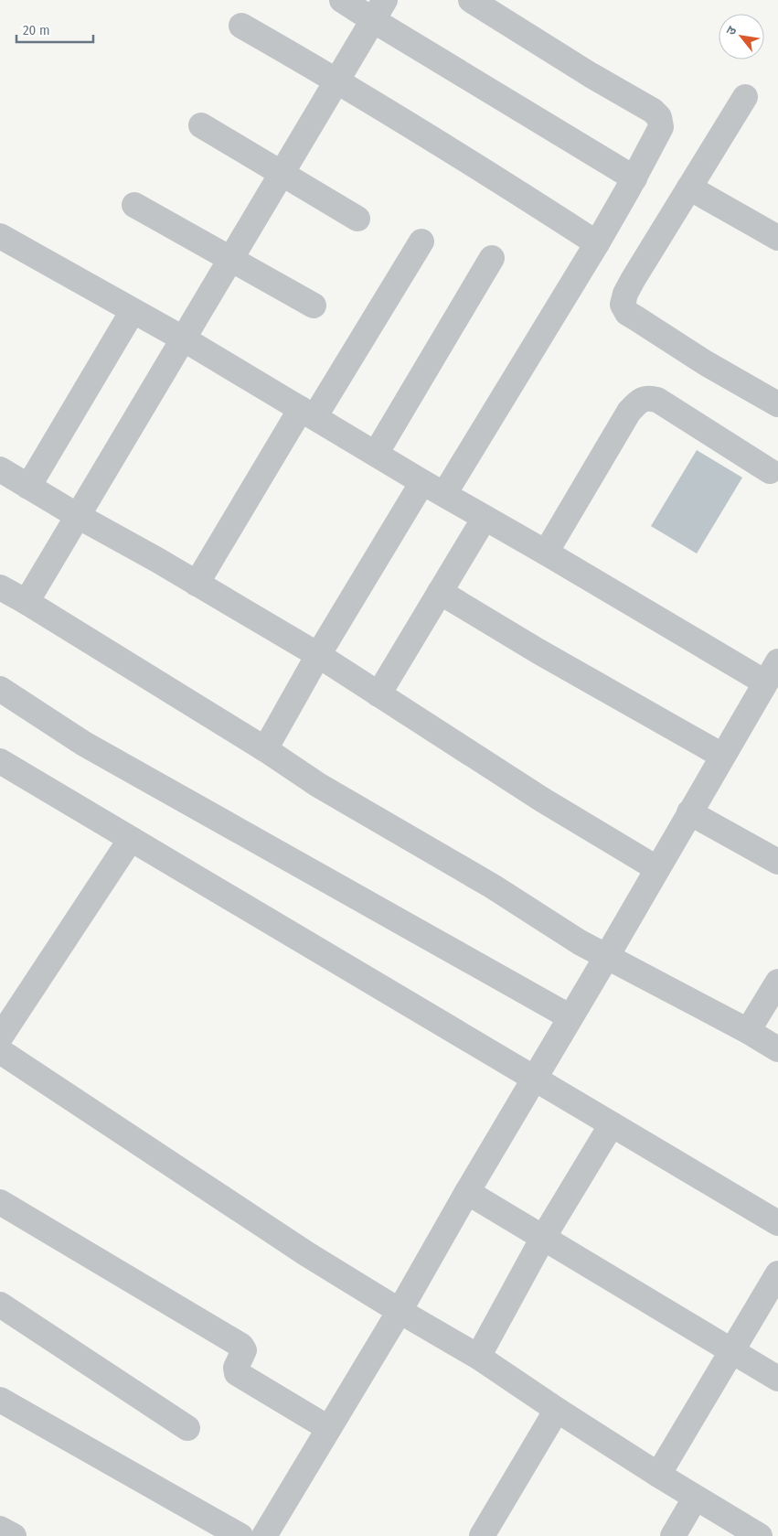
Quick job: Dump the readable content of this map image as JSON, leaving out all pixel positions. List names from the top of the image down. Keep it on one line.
{"scale_bar":"20 m","north":"top left"}
